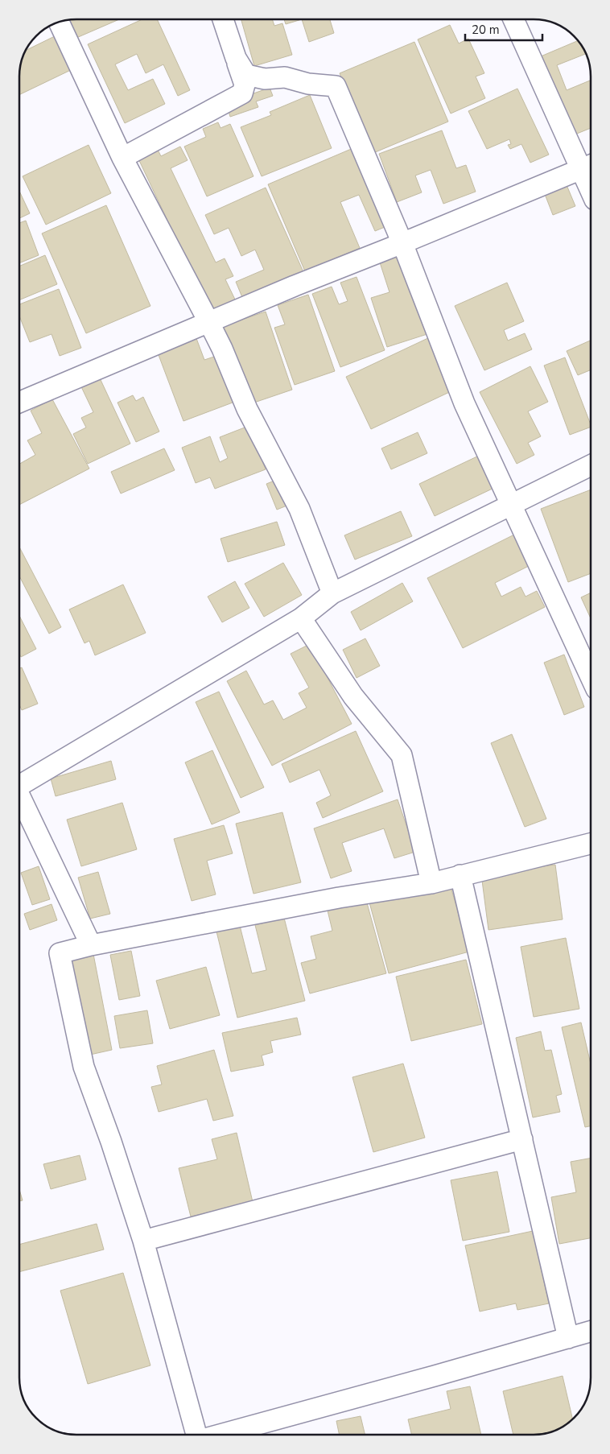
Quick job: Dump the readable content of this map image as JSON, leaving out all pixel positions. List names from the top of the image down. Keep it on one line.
{"scale_bar":"20 m"}
